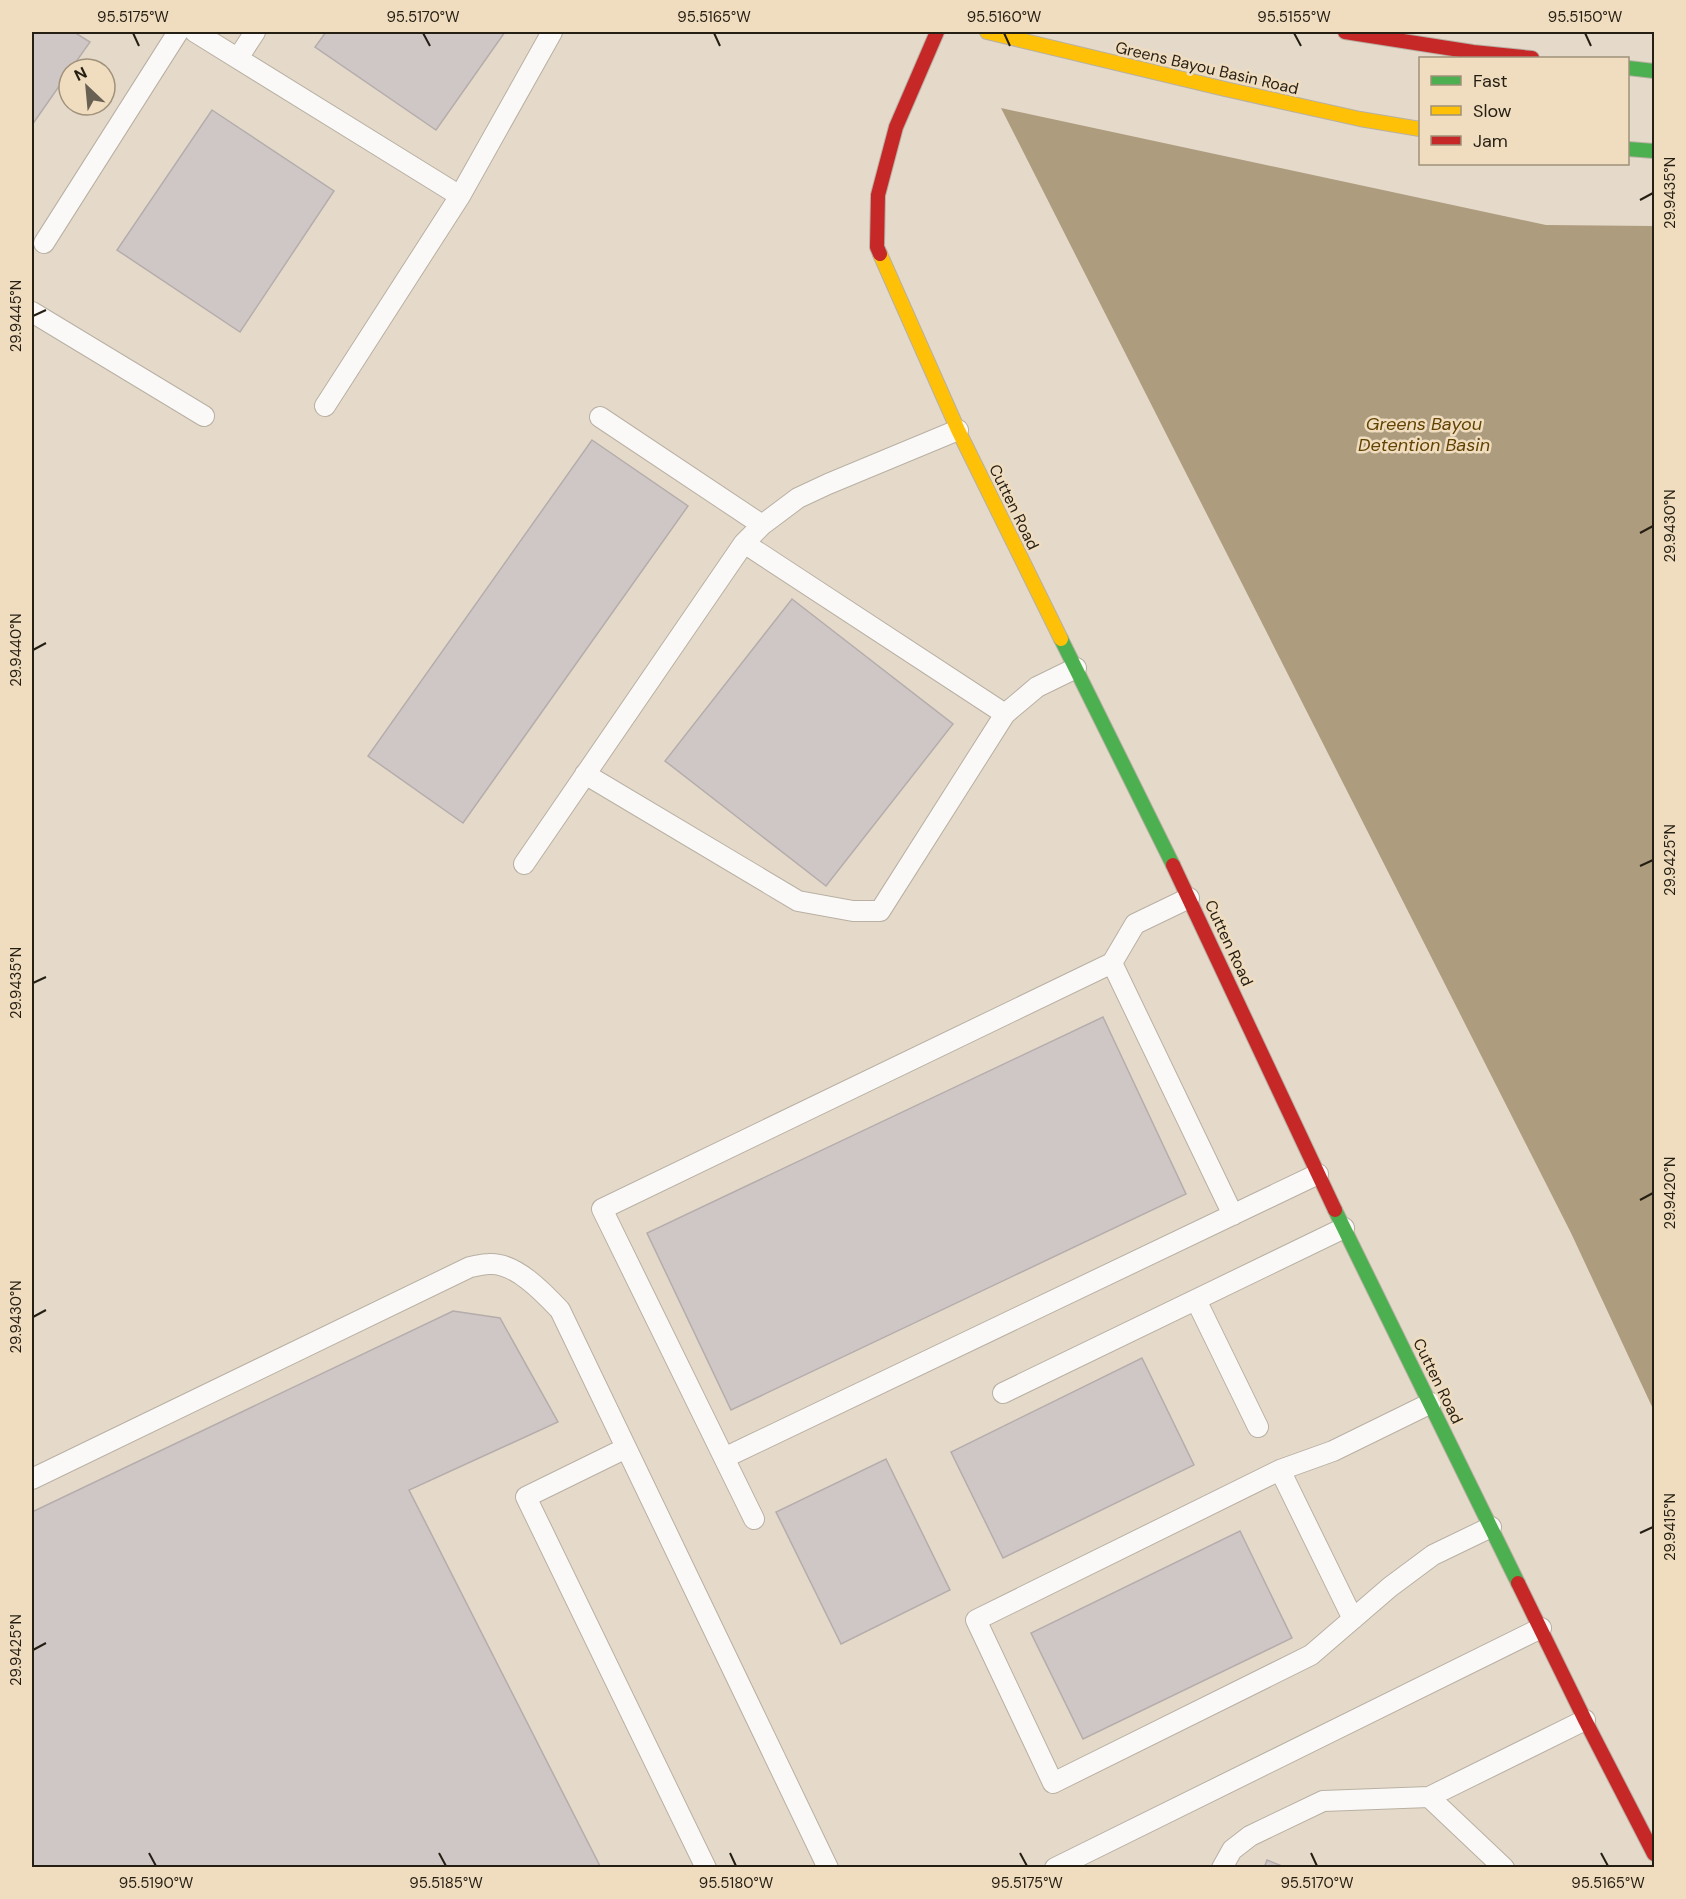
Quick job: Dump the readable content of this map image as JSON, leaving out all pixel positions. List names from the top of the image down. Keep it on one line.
{"streets":{"street":["Greens Bayou Basin Road","Cutten Road"]},"water":["Greens Bayou Detention Basin"],"legend":["Fast","Slow","Jam"],"north":"top left","coordinates":["95.5175°W","95.5170°W","95.5165°W","95.5160°W","95.5155°W","95.5150°W","29.9435°N","29.9445°N","29.9430°N","29.9440°N","29.9425°N","29.9420°N","29.9415°N","95.5190°W","95.5185°W","95.5180°W"]}
